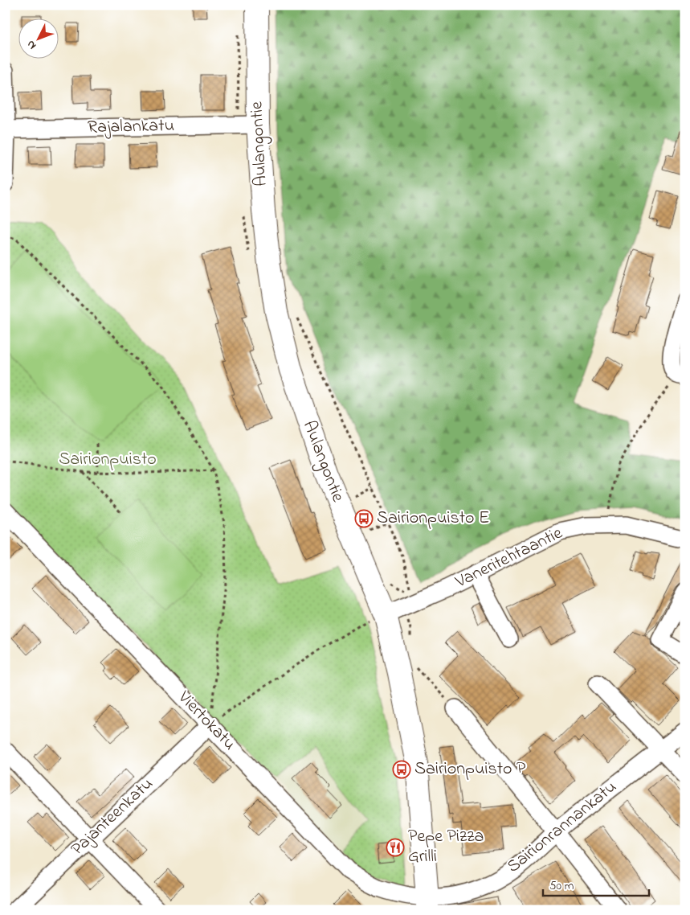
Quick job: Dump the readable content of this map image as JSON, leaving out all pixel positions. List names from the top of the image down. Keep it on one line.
{"streets":{"main road":["Aulangontie"],"street":["Rajalankatu","Vaneritehtaantie","Viertokatu","Pajanteenkatu","Sairionrannankatu"]},"crossings":[["Rajalankatu","Aulangontie"],["Aulangontie","Vaneritehtaantie"],["Aulangontie","Viertokatu"],["Aulangontie","Sairionrannankatu"],["Viertokatu","Pajanteenkatu"],["Viertokatu","Sairionrannankatu"]],"parks":["Sairionpuisto"],"places":{"bus stop":["Sairionpuisto E","Sairionpuisto P"],"restaurant":["Pepe Pizza Grilli"]},"scale_bar":"50 m","north":"bottom left"}
